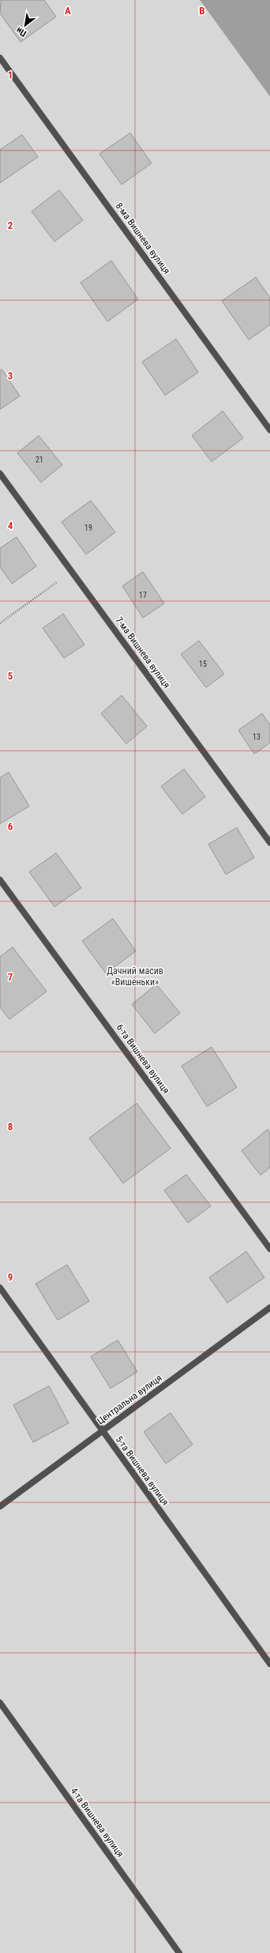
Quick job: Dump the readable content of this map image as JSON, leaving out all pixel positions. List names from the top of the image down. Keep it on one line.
{"streets":{"street":["8-ма Вишнева вулиця","7-ма Вишнева вулиця","6-та Вишнева вулиця","Центральна вулиця","5-та Вишнева вулиця","4-та Вишнева вулиця"]},"crossings":[["Центральна вулиця","5-та Вишнева вулиця"]],"parks":["Дачний масив «Вишеньки»"],"house_numbers":["21","19","17","15","13"],"north":"bottom left","grid":{"columns":["A","B"],"rows":["1","2","3","4","5","6","7","8","9"]}}
